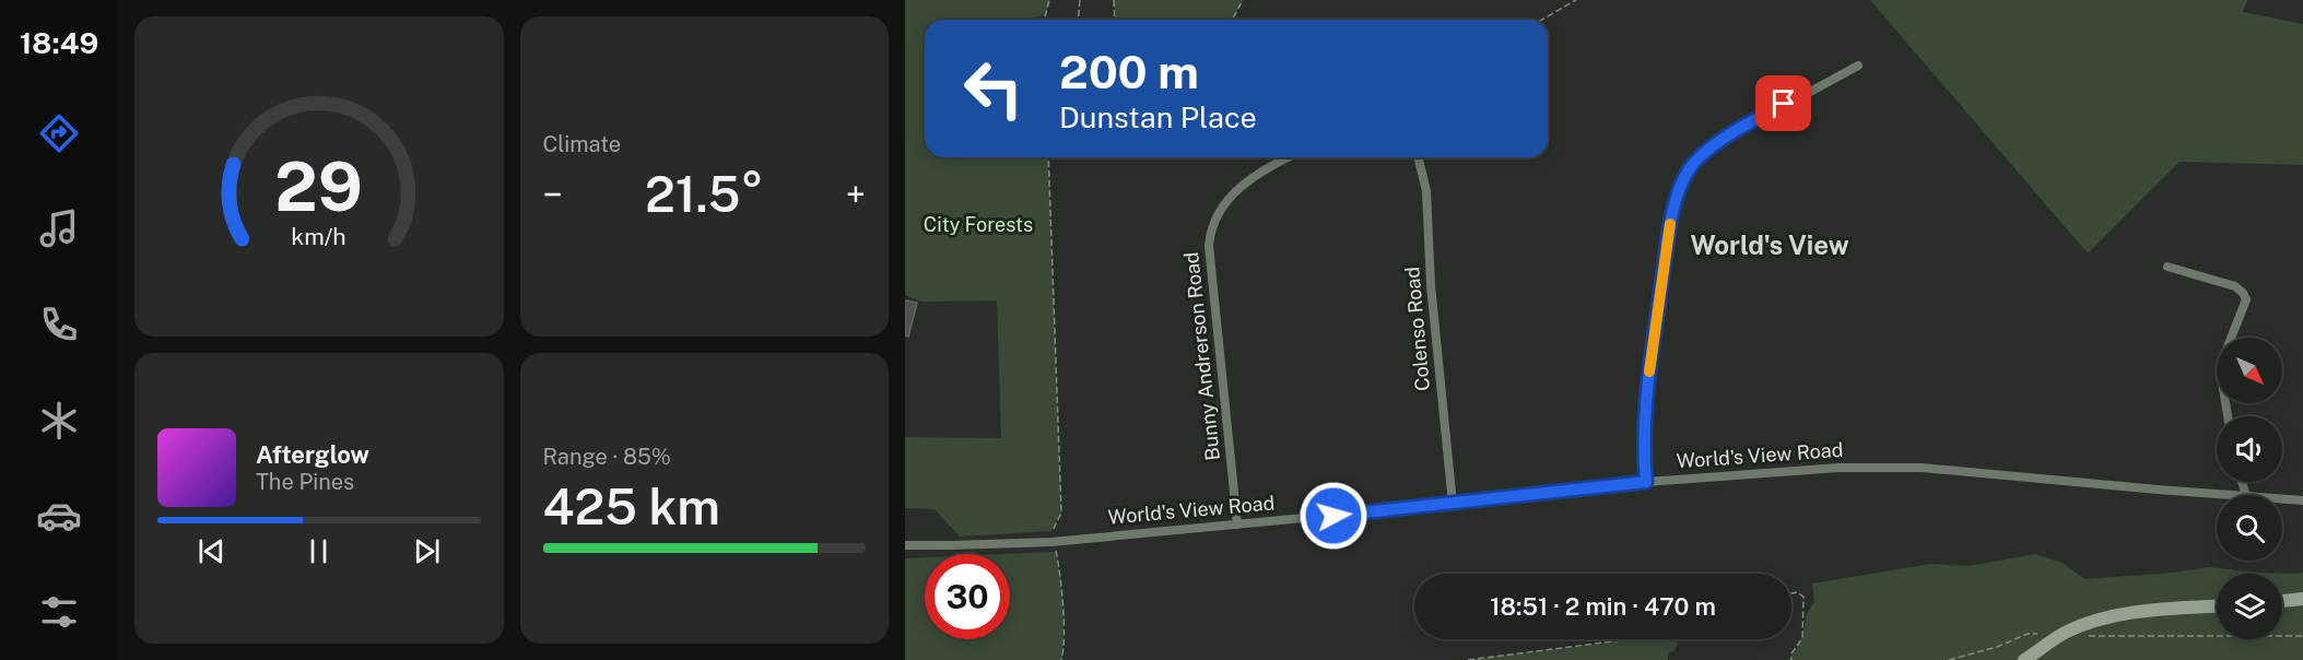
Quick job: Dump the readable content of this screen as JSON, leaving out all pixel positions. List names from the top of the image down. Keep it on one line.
{"streets":{"street":["Colenso Road","Bunny Andrerson Road","World's View Road"]},"crossings":[["Colenso Road","World's View Road"],["Bunny Andrerson Road","World's View Road"]],"districts":["World's View"],"parks":["City Forests"],"north":"bottom right","page":{"tabs":"18:49","tile":["Climate",["Range · 85%","425 km"]],"turn":["200 m","Dunstan Place"],"heat":["−","21.5°","+"],"song":["Afterglow","The Pines"],"limit":"30","trip":"18:51 · 2 min · 470 m","gauge":["29","km/h"]}}
